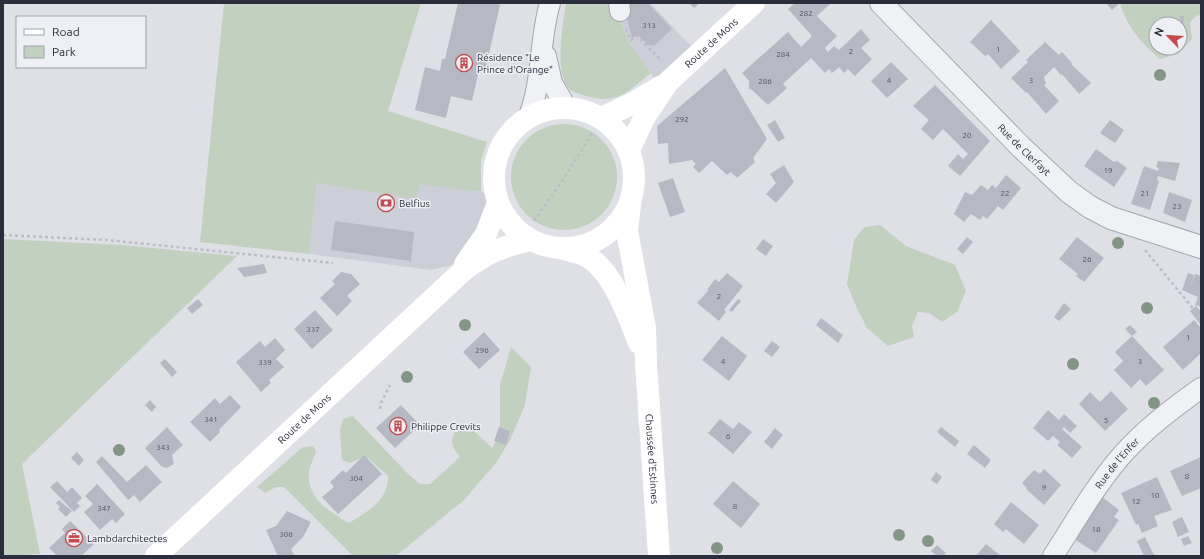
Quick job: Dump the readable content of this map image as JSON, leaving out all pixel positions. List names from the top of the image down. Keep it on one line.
{"streets":{"main road":["Route de Mons","Chaussée d'Estinnes"],"street":["Rue de Clerfayt","Rue de l'Enfer"]},"crossings":[["Route de Mons","Chaussée d'Estinnes"]],"places":{"building":["Résidence \"Le Prince d'Orange\"","Philippe Crevits"],"bank":["Belfius"],"office":["Lambdarchitectes"]},"house_numbers":["282","313","1","2","284","4","3","286","292","20","19","22","21","23","26","2","337","1","296","4","3","339","341","5","6","343","8","304","9","10","12","8","347","18","306"],"legend":["Road","Park"],"north":"top left"}
